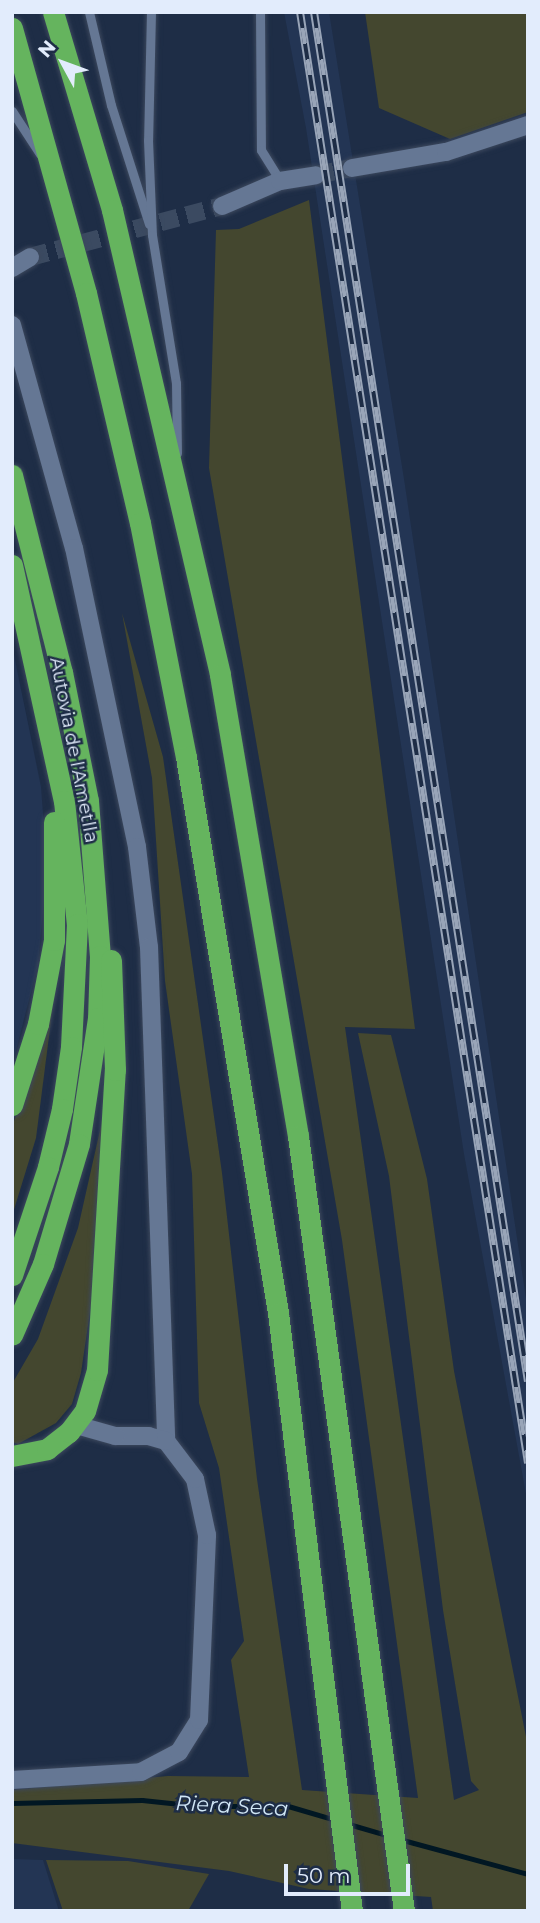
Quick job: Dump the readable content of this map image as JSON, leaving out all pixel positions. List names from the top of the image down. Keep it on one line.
{"streets":{"highway":["Autovia de l'Ametlla"]},"water":["Riera Seca"],"scale_bar":"50 m","north":"top left"}
